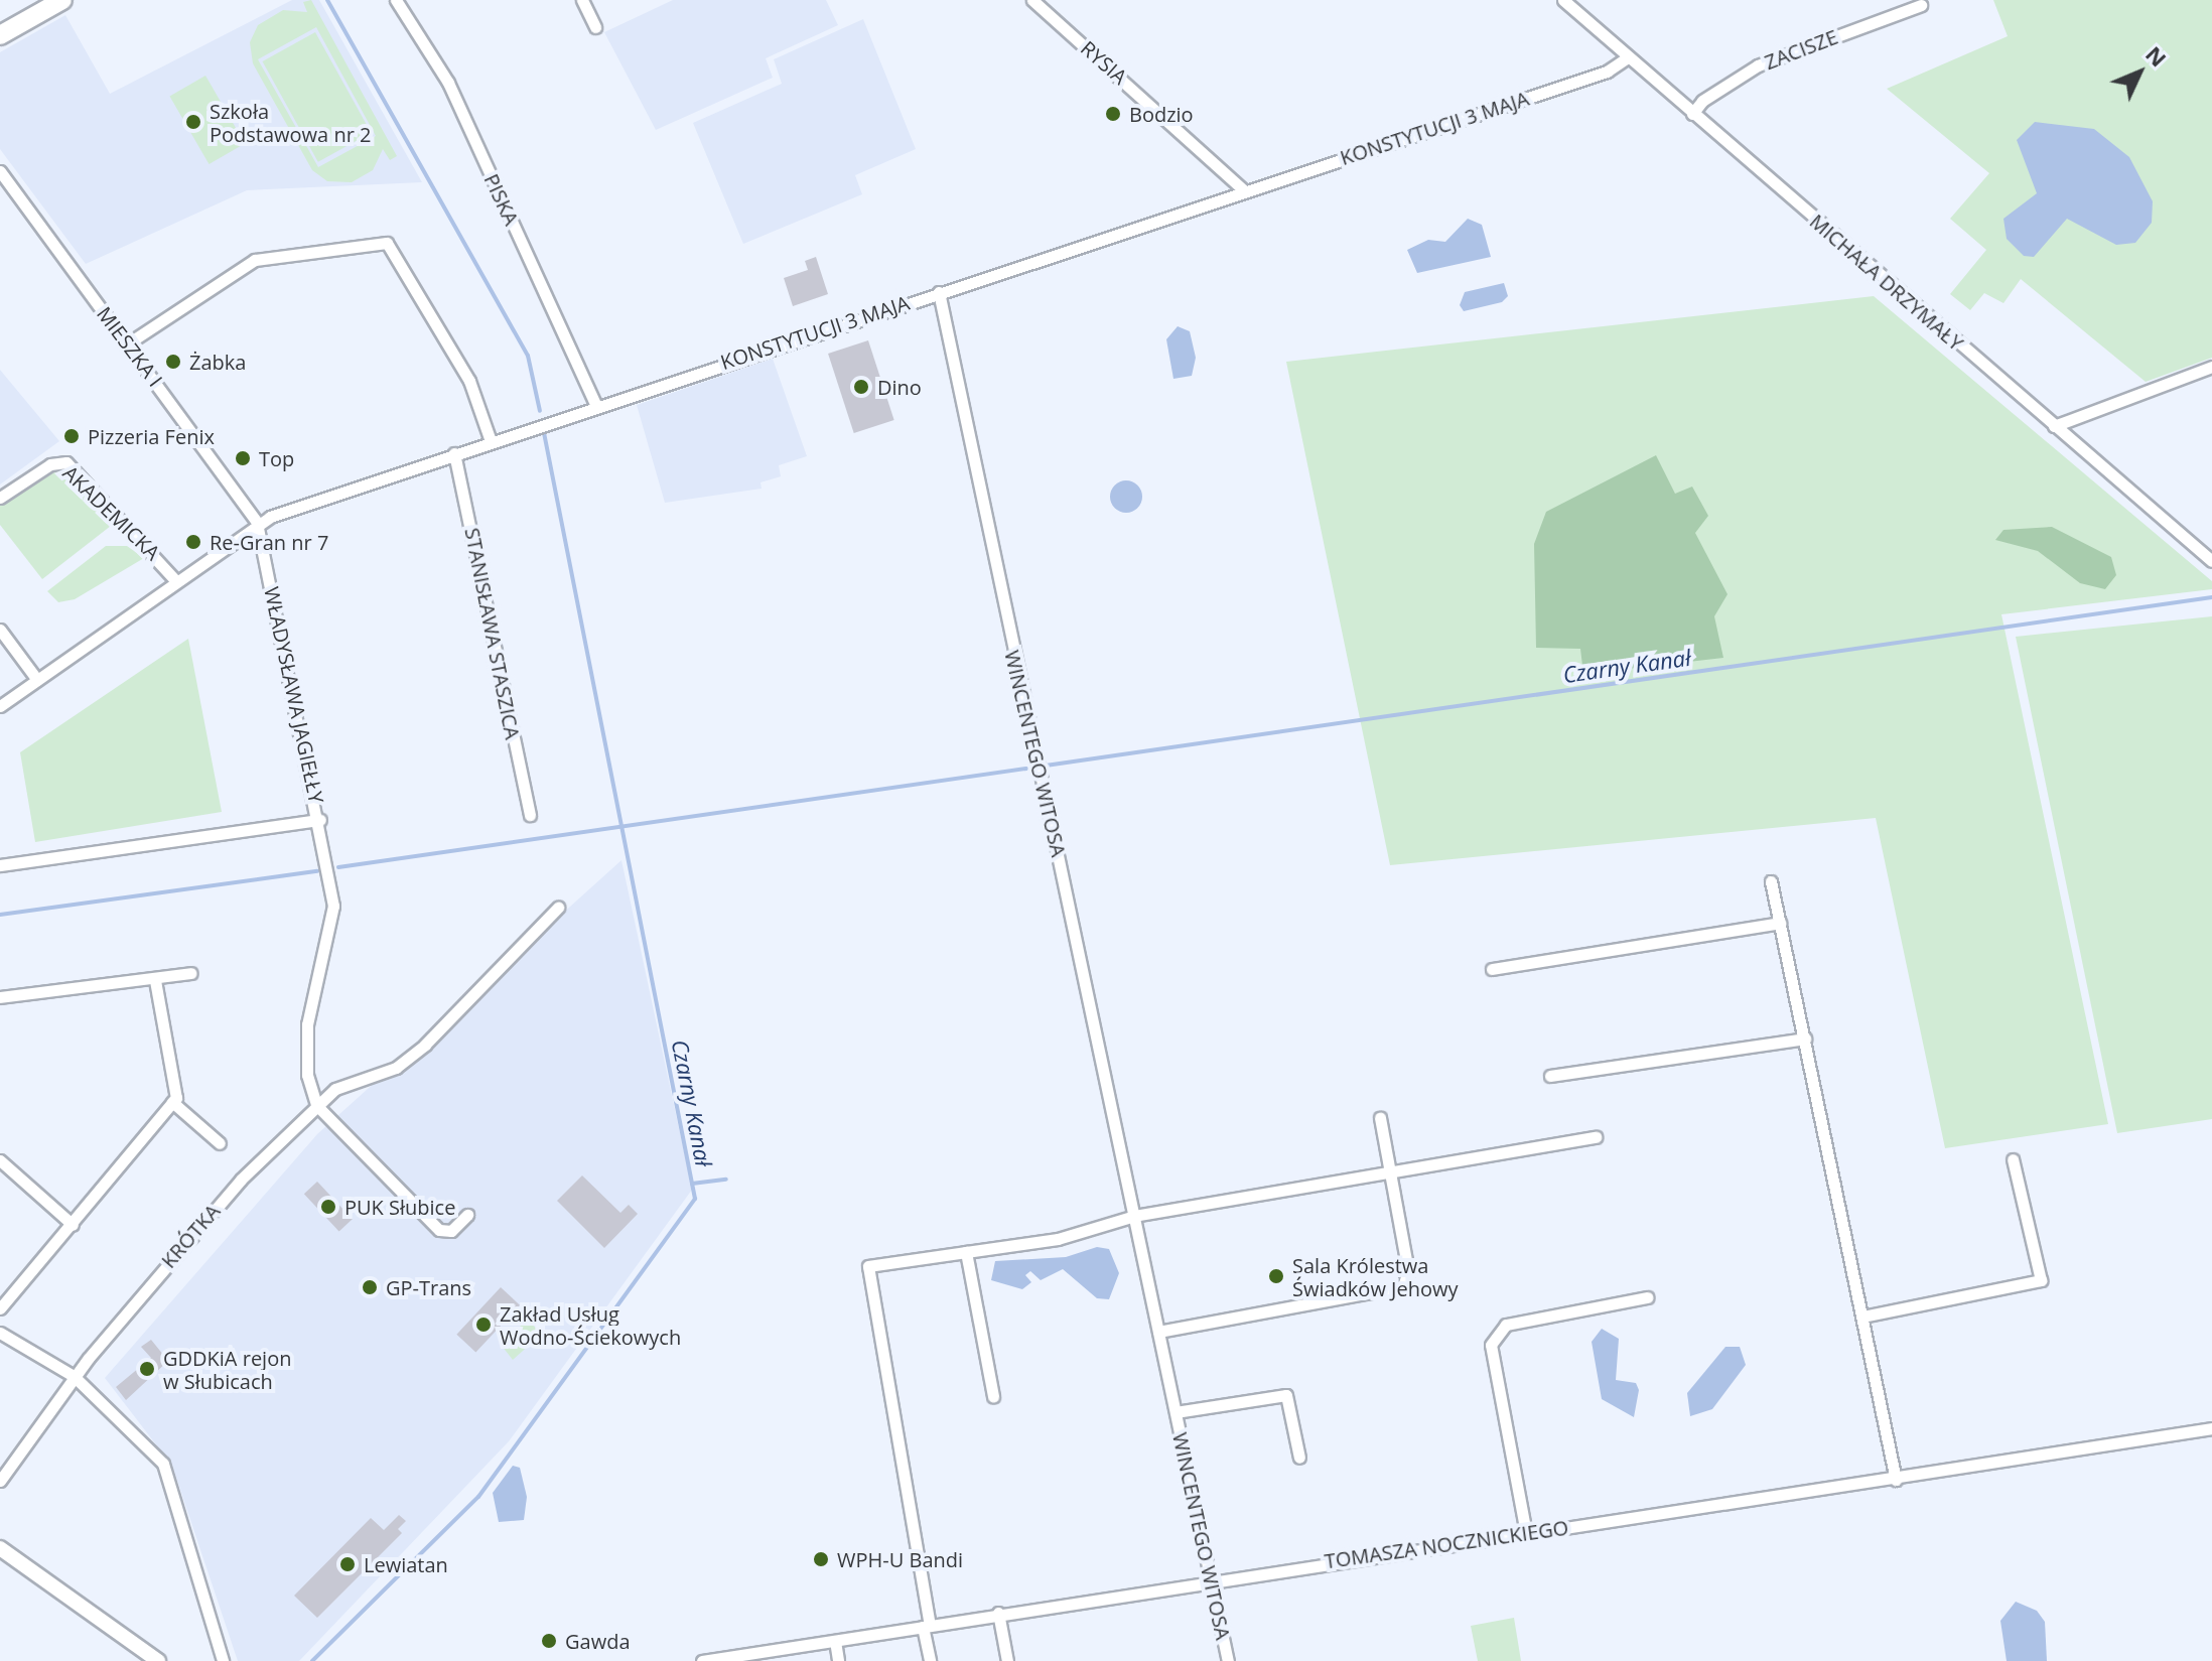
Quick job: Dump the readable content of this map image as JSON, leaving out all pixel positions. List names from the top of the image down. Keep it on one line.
{"streets":{"street":["ZACISZE","RYSIA","KONSTYTUCJI 3 MAJA","PISKA","MICHAŁA DRZYMAŁY","MIESZKA I","AKADEMICKA","STANISŁAWA STASZICA","WŁADYSŁAWA JAGIEŁŁY","WINCENTEGO WITOSA","KRÓTKA","TOMASZA NOCZNICKIEGO"]},"crossings":[["ZACISZE","MICHAŁA DRZYMAŁY"],["RYSIA","KONSTYTUCJI 3 MAJA"],["KONSTYTUCJI 3 MAJA","PISKA"],["KONSTYTUCJI 3 MAJA","MICHAŁA DRZYMAŁY"],["KONSTYTUCJI 3 MAJA","MIESZKA I"],["KONSTYTUCJI 3 MAJA","AKADEMICKA"],["KONSTYTUCJI 3 MAJA","STANISŁAWA STASZICA"],["KONSTYTUCJI 3 MAJA","WŁADYSŁAWA JAGIEŁŁY"],["KONSTYTUCJI 3 MAJA","WINCENTEGO WITOSA"],["MIESZKA I","WŁADYSŁAWA JAGIEŁŁY"],["WŁADYSŁAWA JAGIEŁŁY","KRÓTKA"],["WINCENTEGO WITOSA","TOMASZA NOCZNICKIEGO"]],"water":["Czarny Kanał"],"places":["Bodzio","Szkoła Podstawowa nr 2","Żabka","Dino","Pizzeria Fenix","Top","Re-Gran nr 7","PUK Słubice","Sala Królestwa Świadków Jehowy","GP-Trans","Zakład Usług Wodno-Ściekowych","GDDKiA rejon w Słubicach","WPH-U Bandi","Lewiatan","Gawda"],"north":"top right"}
